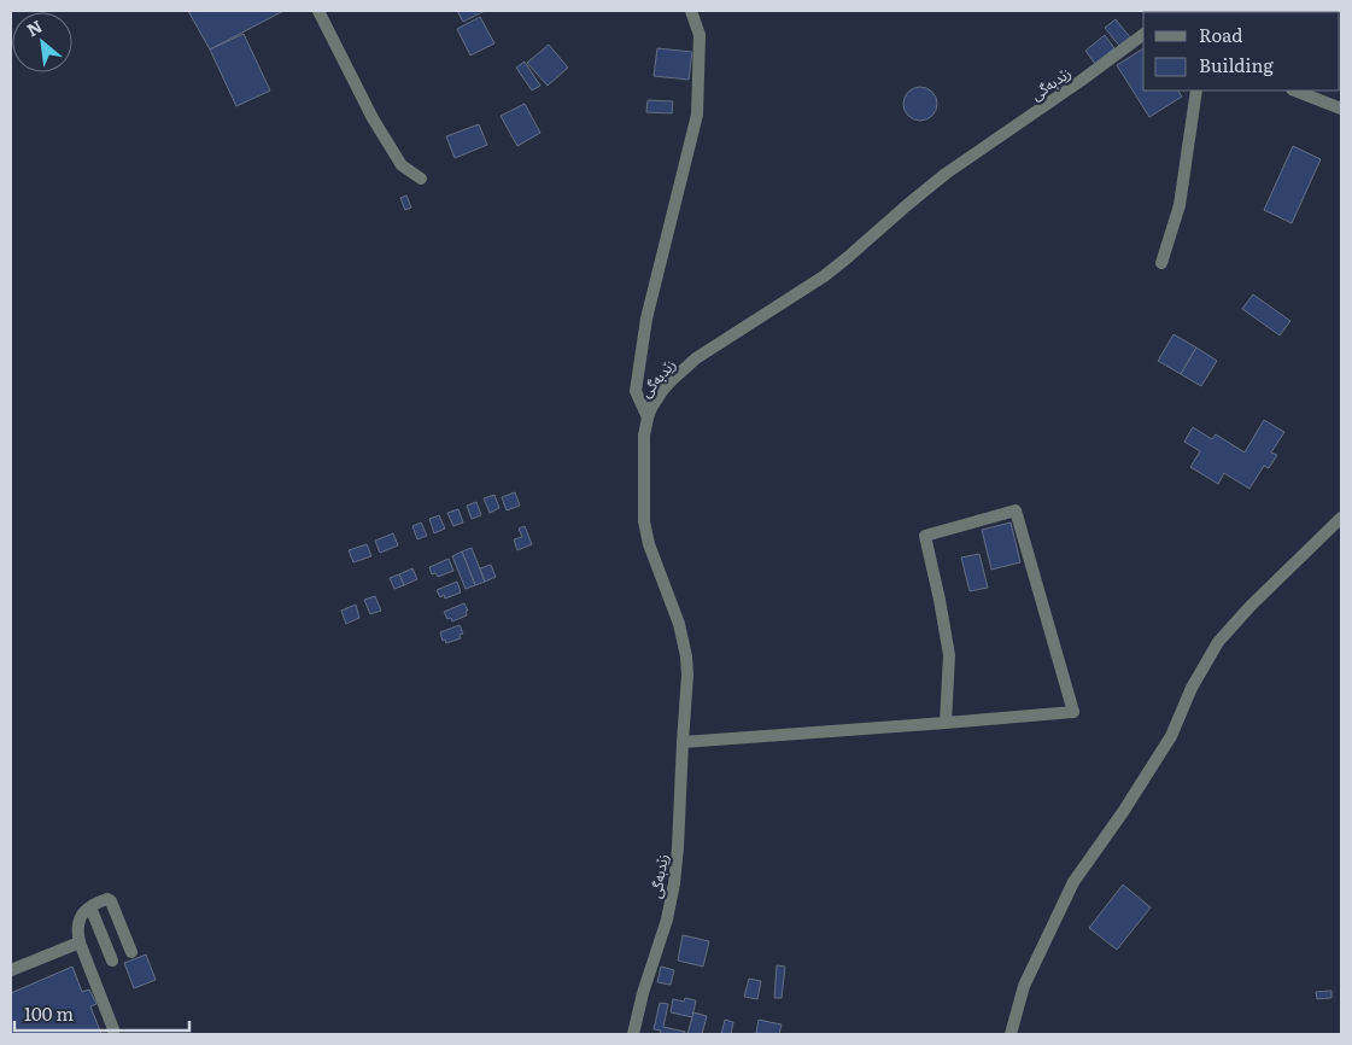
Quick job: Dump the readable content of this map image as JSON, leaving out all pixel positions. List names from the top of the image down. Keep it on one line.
{"streets":{"street":["زێدبەگی"]},"legend":["Road","Building"],"scale_bar":"100 m","north":"top left"}
